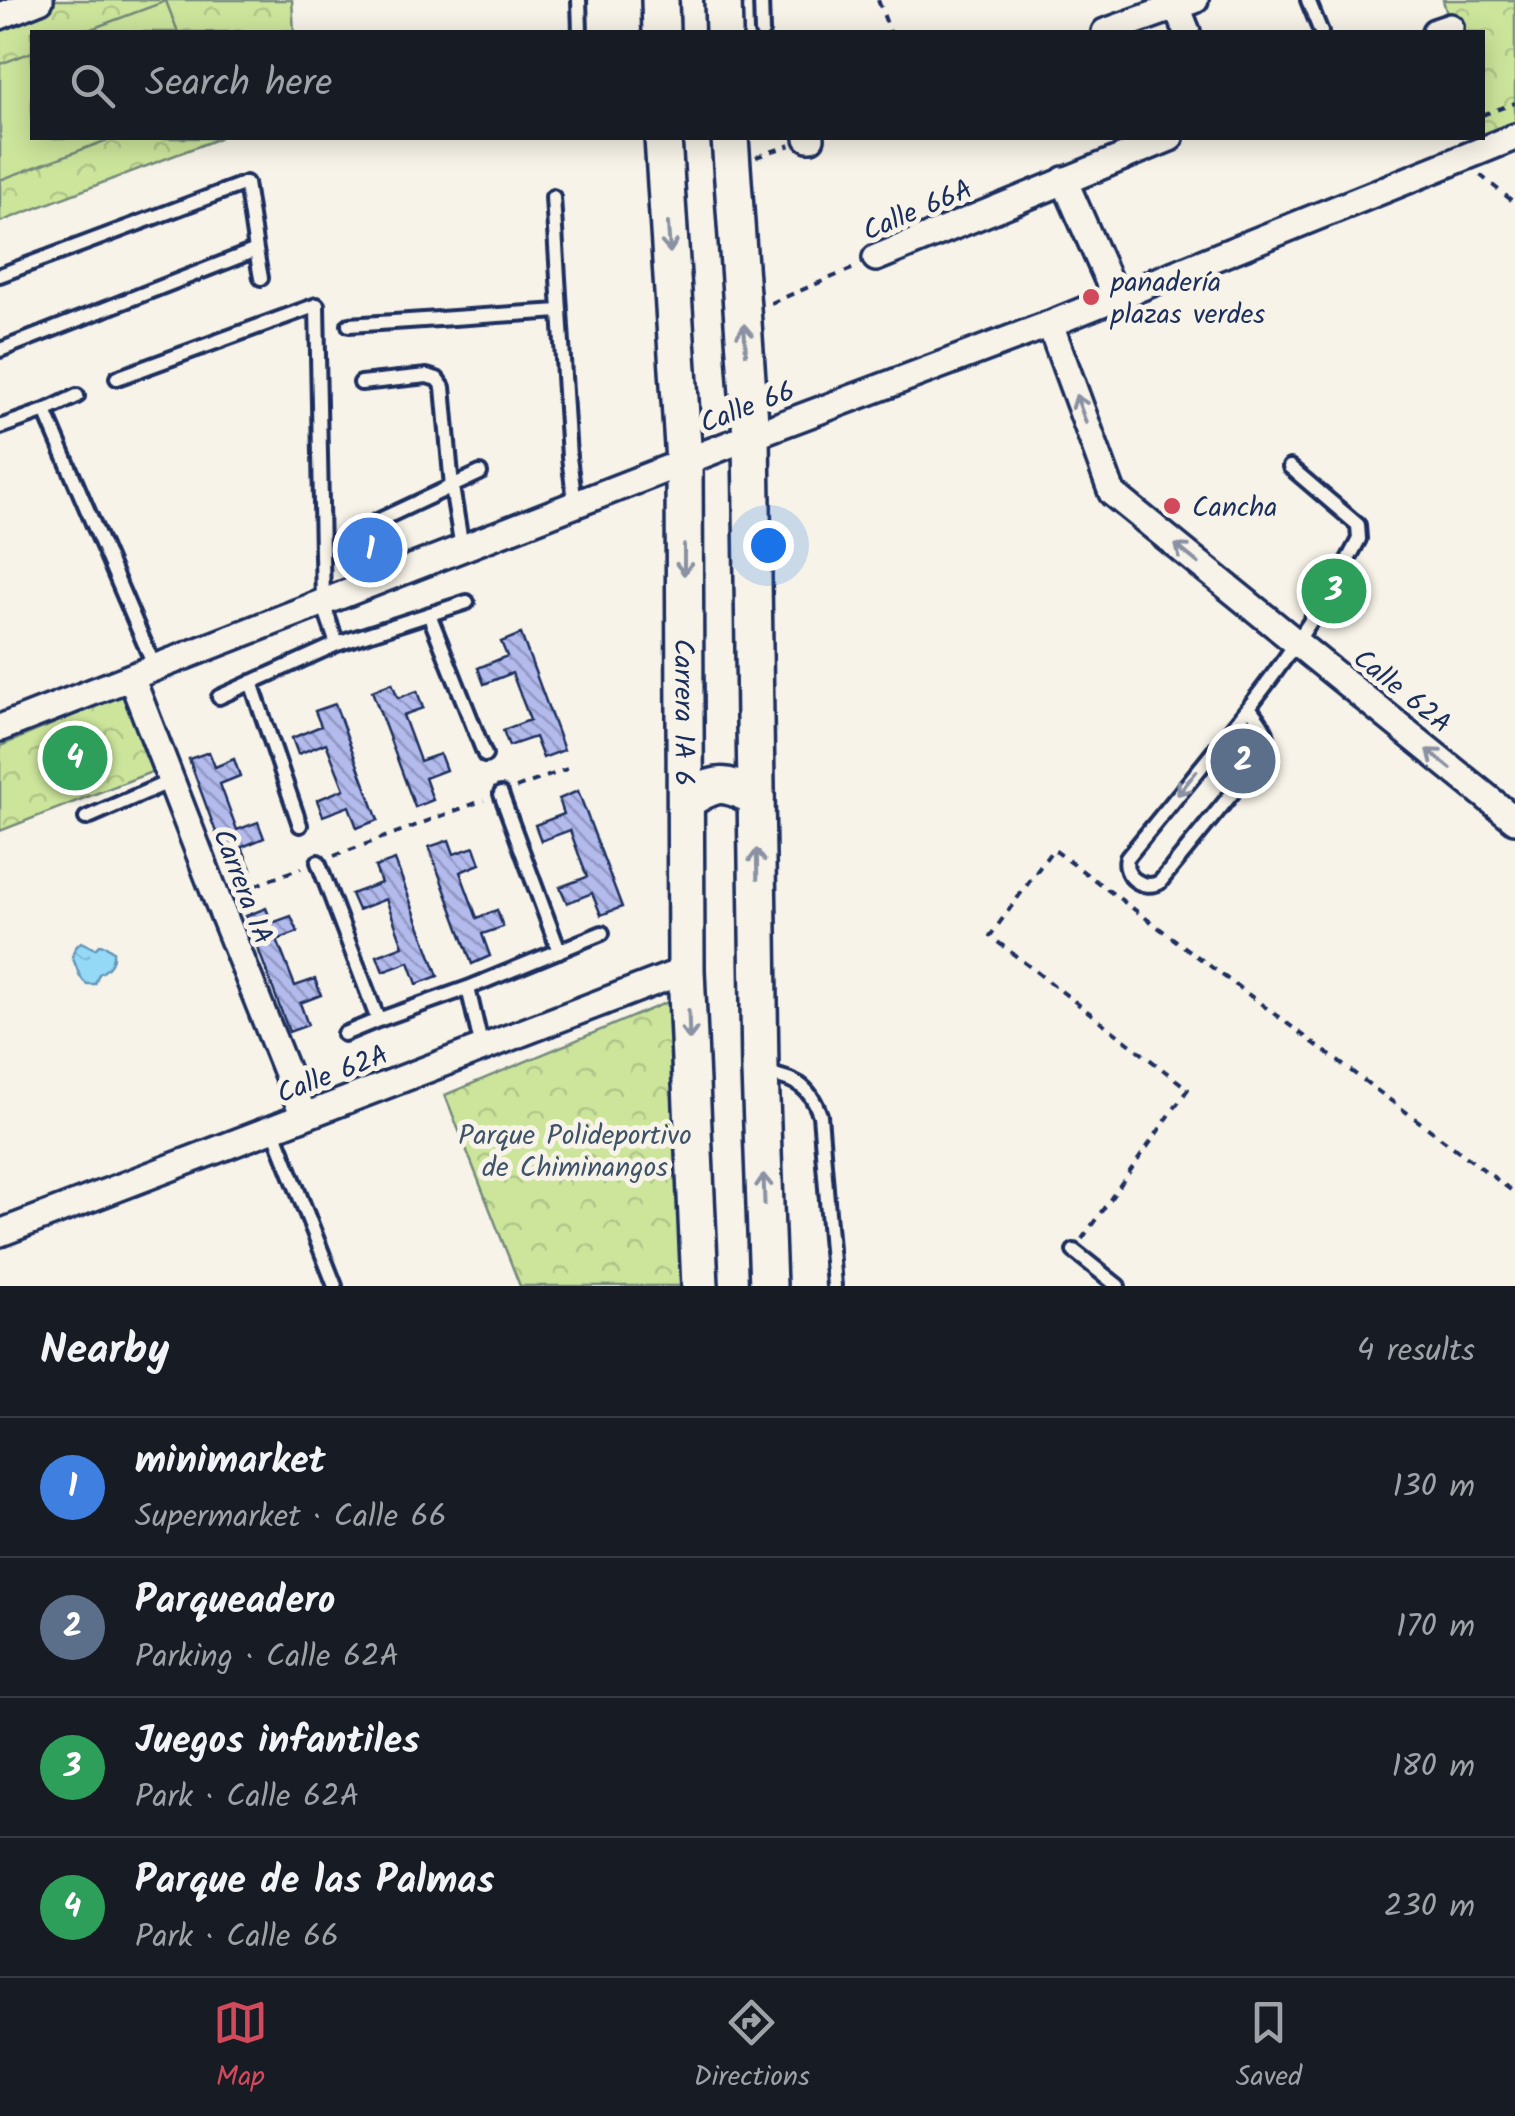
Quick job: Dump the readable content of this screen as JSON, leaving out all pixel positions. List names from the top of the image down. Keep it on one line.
{"streets":{"street":["Calle 66A","Calle 66","Calle 62A","Carrera 1A 6","Carrera 1A"]},"crossings":[["Calle 66","Calle 62A"],["Calle 66","Carrera 1A 6"],["Calle 66","Carrera 1A"],["Calle 62A","Carrera 1A 6"],["Calle 62A","Carrera 1A"]],"one_way":["Calle 62A"],"parks":["Parque Polideportivo de Chiminangos"],"places":["panadería plazas verdes","Cancha"],"page":{"search":"Search here","pins":["1","3","4","2"],"heading":["Nearby","4 results"],"list":[{"mark":"1","name":"minimarket","note":"Supermarket · Calle 66","value":"130 m"},{"mark":"2","name":"Parqueadero","note":"Parking · Calle 62A","value":"170 m"},{"mark":"3","name":"Juegos infantiles","note":"Park · Calle 62A","value":"180 m"},{"mark":"4","name":"Parque de las Palmas","note":"Park · Calle 66","value":"230 m"}],"nav":["Map","Directions","Saved"]}}
